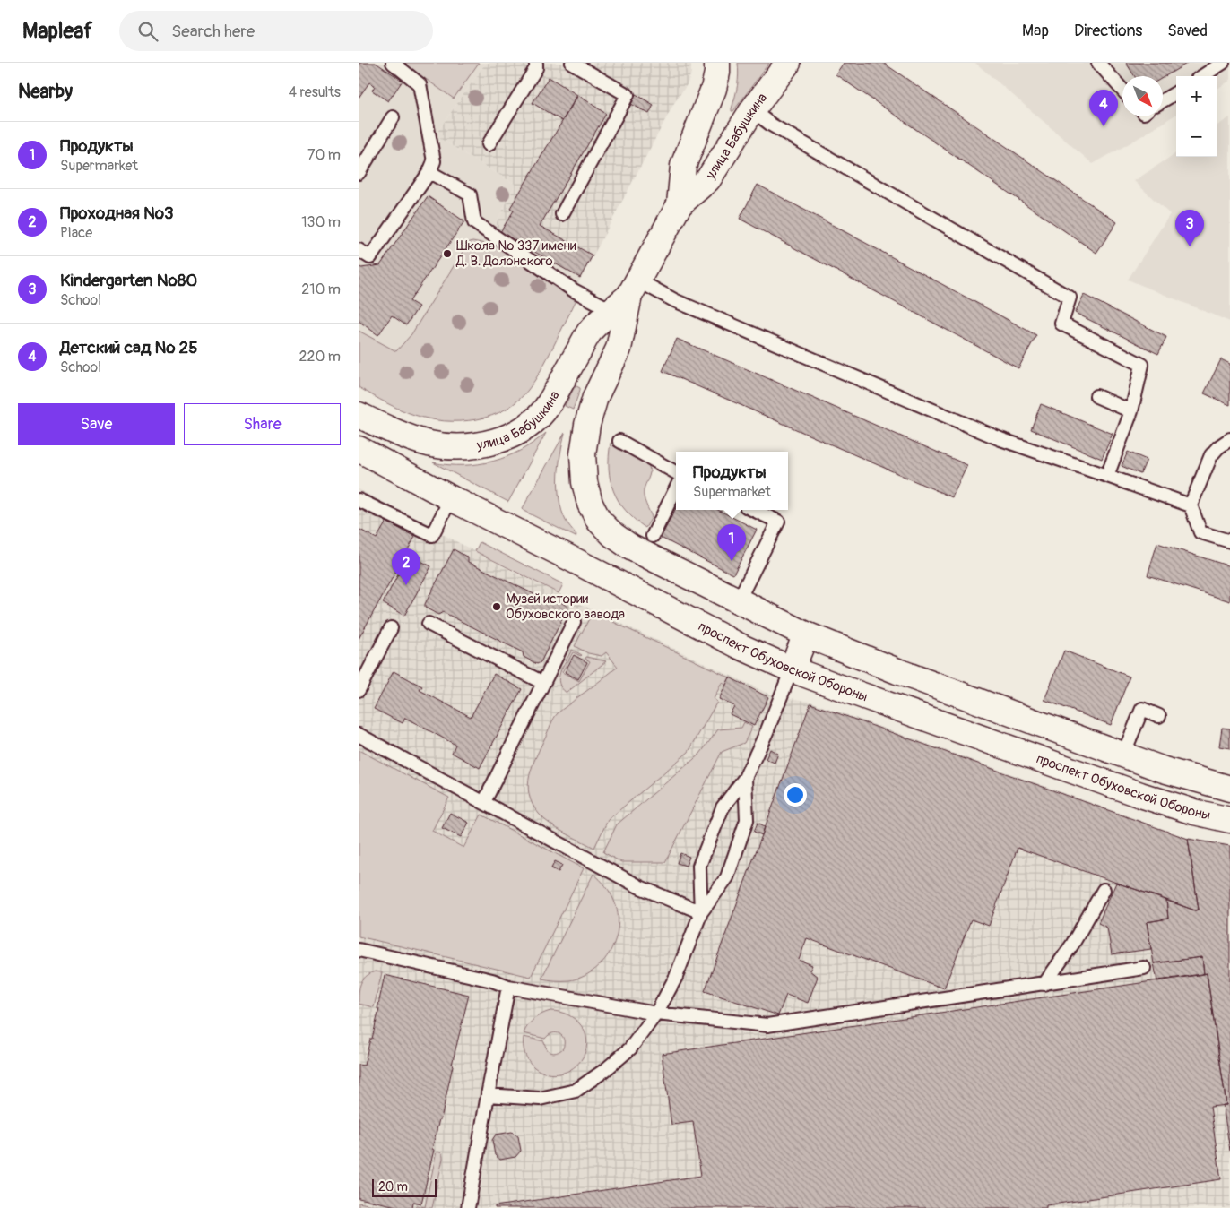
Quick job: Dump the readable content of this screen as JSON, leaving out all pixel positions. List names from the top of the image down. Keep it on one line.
{"streets":{"main road":["улица Бабушкина","проспект Обуховской Обороны"]},"crossings":[["улица Бабушкина","проспект Обуховской Обороны"]],"places":["Школа № 337 имени Д. В. Долонского","Музей истории Обуховского завода"],"scale_bar":"20 m","north":"bottom right","page":{"header":"Mapleaf","search":"Search here","nav":["Map","Directions","Saved"],"heading":["Nearby","4 results"],"map_buttons":["+","−"],"pins":["4","3","1","2"],"list":[{"mark":"1","name":"Продукты","note":"Supermarket","value":"70 m"},{"mark":"2","name":"Проходная №3","note":"Place","value":"130 m"},{"mark":"3","name":"Kindergarten №80","note":"School","value":"210 m"},{"mark":"4","name":"Детский сад № 25","note":"School","value":"220 m"}],"buttons":["Save","Share"],"popup":["Продукты","Supermarket"],"scale":"20 m"}}
